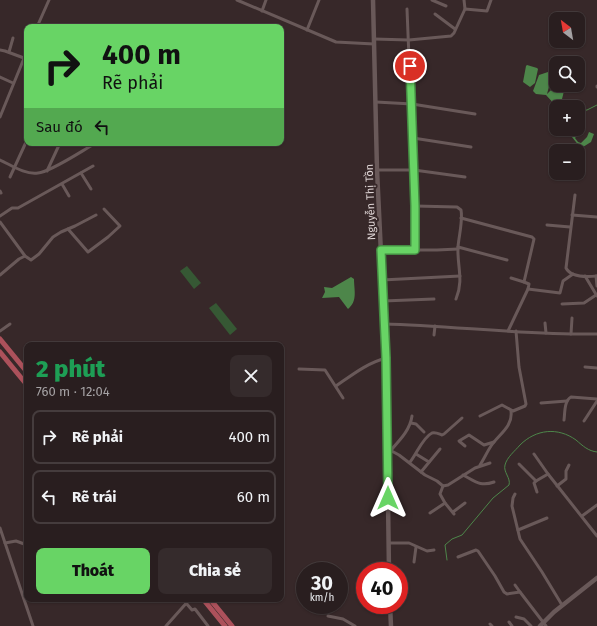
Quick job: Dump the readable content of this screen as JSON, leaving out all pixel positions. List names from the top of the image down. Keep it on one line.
{"streets":{"street":["Nguyễn Thị Tồn"]},"north":"top left","page":{"map_buttons":["+","−"],"turn":["400 m","Rẽ phải"],"then":"Sau đó","heading":["2 phút","760 m · 12:04"],"list":[{"name":"Rẽ phải","value":"400 m"},{"name":"Rẽ trái","value":"60 m"}],"buttons":["Thoát","Chia sẻ"],"speed":"30 km/h","limit":"40"}}
